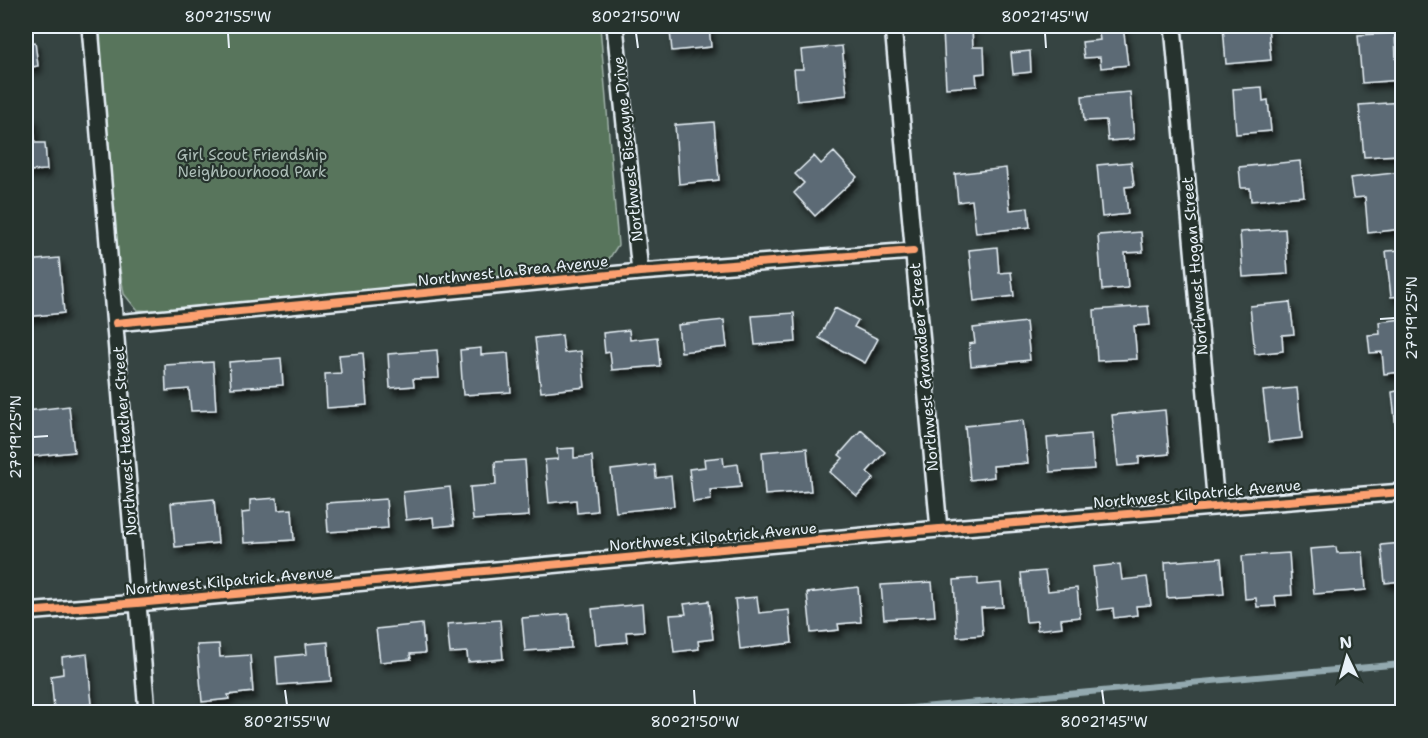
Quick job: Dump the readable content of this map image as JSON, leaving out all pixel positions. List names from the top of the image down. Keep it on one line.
{"streets":{"street":["Northwest Biscayne Drive","Northwest Hogan Street","Northwest la Brea Avenue","Northwest Granadeer Street","Northwest Heather Street","Northwest Kilpatrick Avenue"]},"crossings":[["Northwest Biscayne Drive","Northwest la Brea Avenue"],["Northwest Hogan Street","Northwest Kilpatrick Avenue"],["Northwest la Brea Avenue","Northwest Granadeer Street"],["Northwest la Brea Avenue","Northwest Heather Street"],["Northwest Granadeer Street","Northwest Kilpatrick Avenue"],["Northwest Heather Street","Northwest Kilpatrick Avenue"]],"parks":["Girl Scout Friendship Neighbourhood Park"],"north":"top","coordinates":["80°21'55\"W","80°21'50\"W","80°21'45\"W","27°19'25\"N"]}
